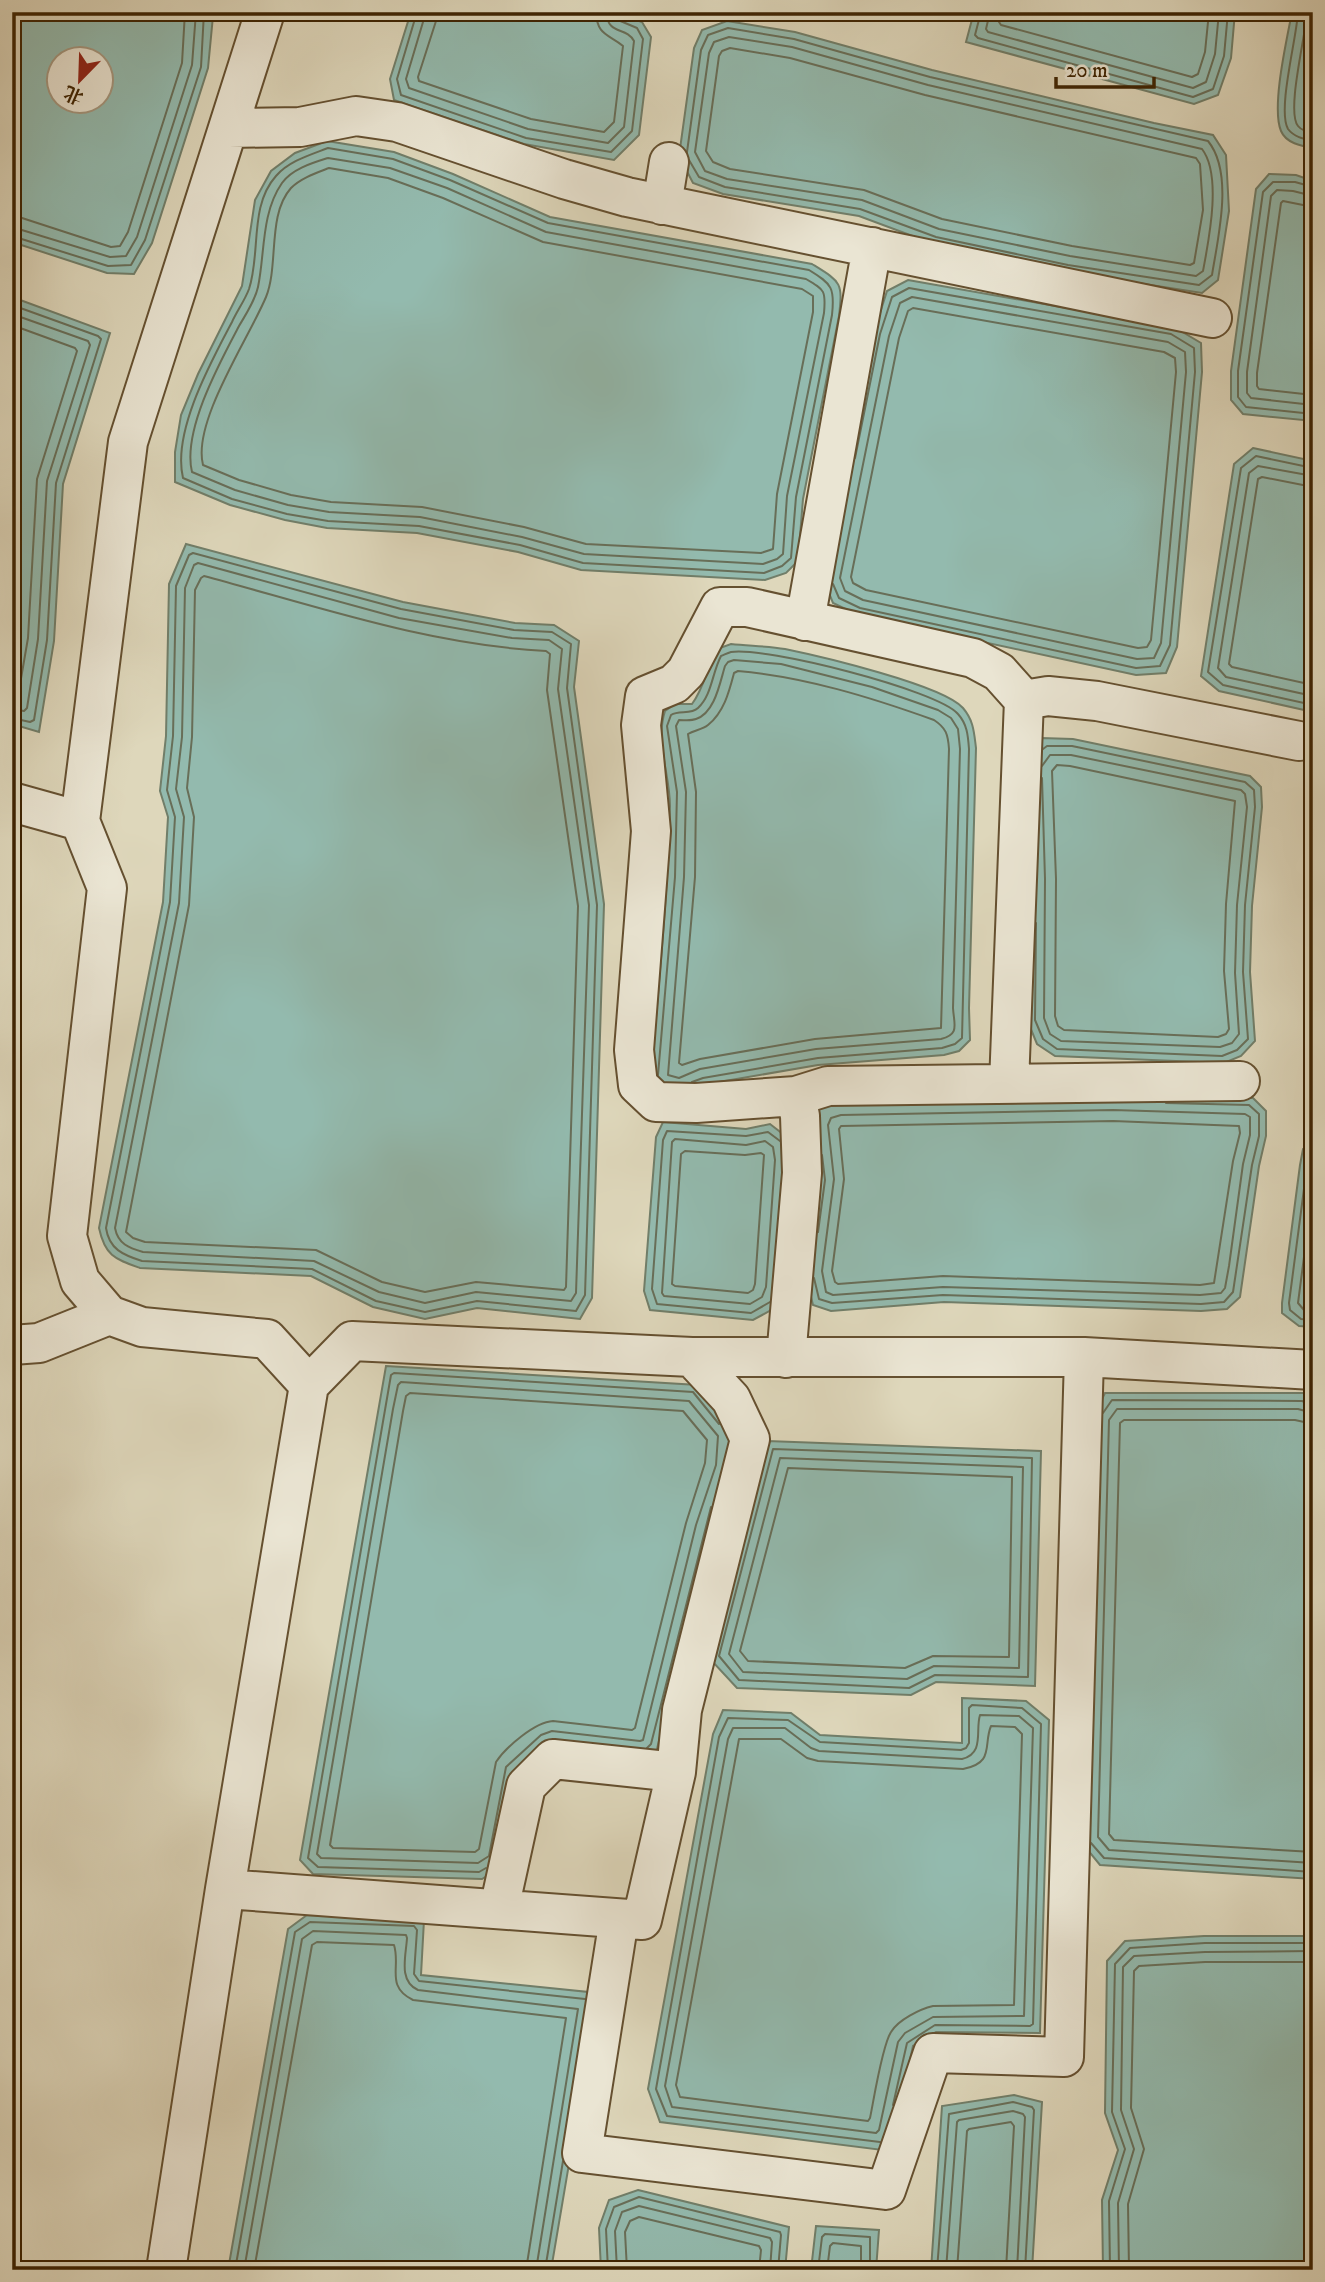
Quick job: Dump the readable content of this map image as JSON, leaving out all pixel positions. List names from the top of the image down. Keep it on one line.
{"scale_bar":"20 m","north":"bottom left"}
